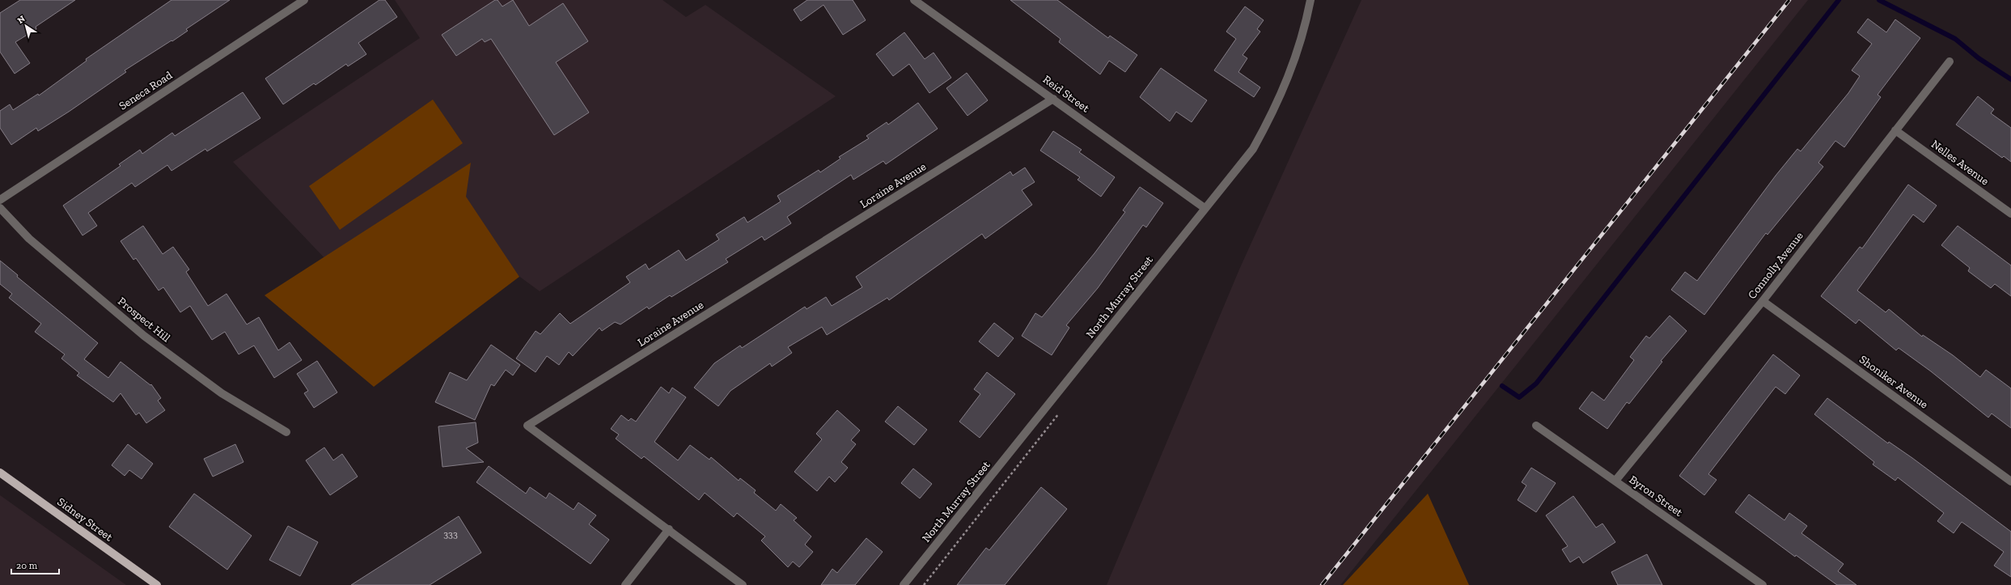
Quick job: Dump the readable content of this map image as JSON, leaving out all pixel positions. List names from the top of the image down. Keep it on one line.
{"streets":{"main road":["Sidney Street"],"street":["Seneca Road","Reid Street","Nelles Avenue","Loraine Avenue","Connolly Avenue","North Murray Street","Prospect Hill","Shoniker Avenue","Byron Street"]},"crossings":[["Reid Street","Loraine Avenue"],["Reid Street","North Murray Street"],["Nelles Avenue","Connolly Avenue"],["Connolly Avenue","Shoniker Avenue"],["Connolly Avenue","Byron Street"]],"house_numbers":["333"],"scale_bar":"20 m","north":"top left"}
